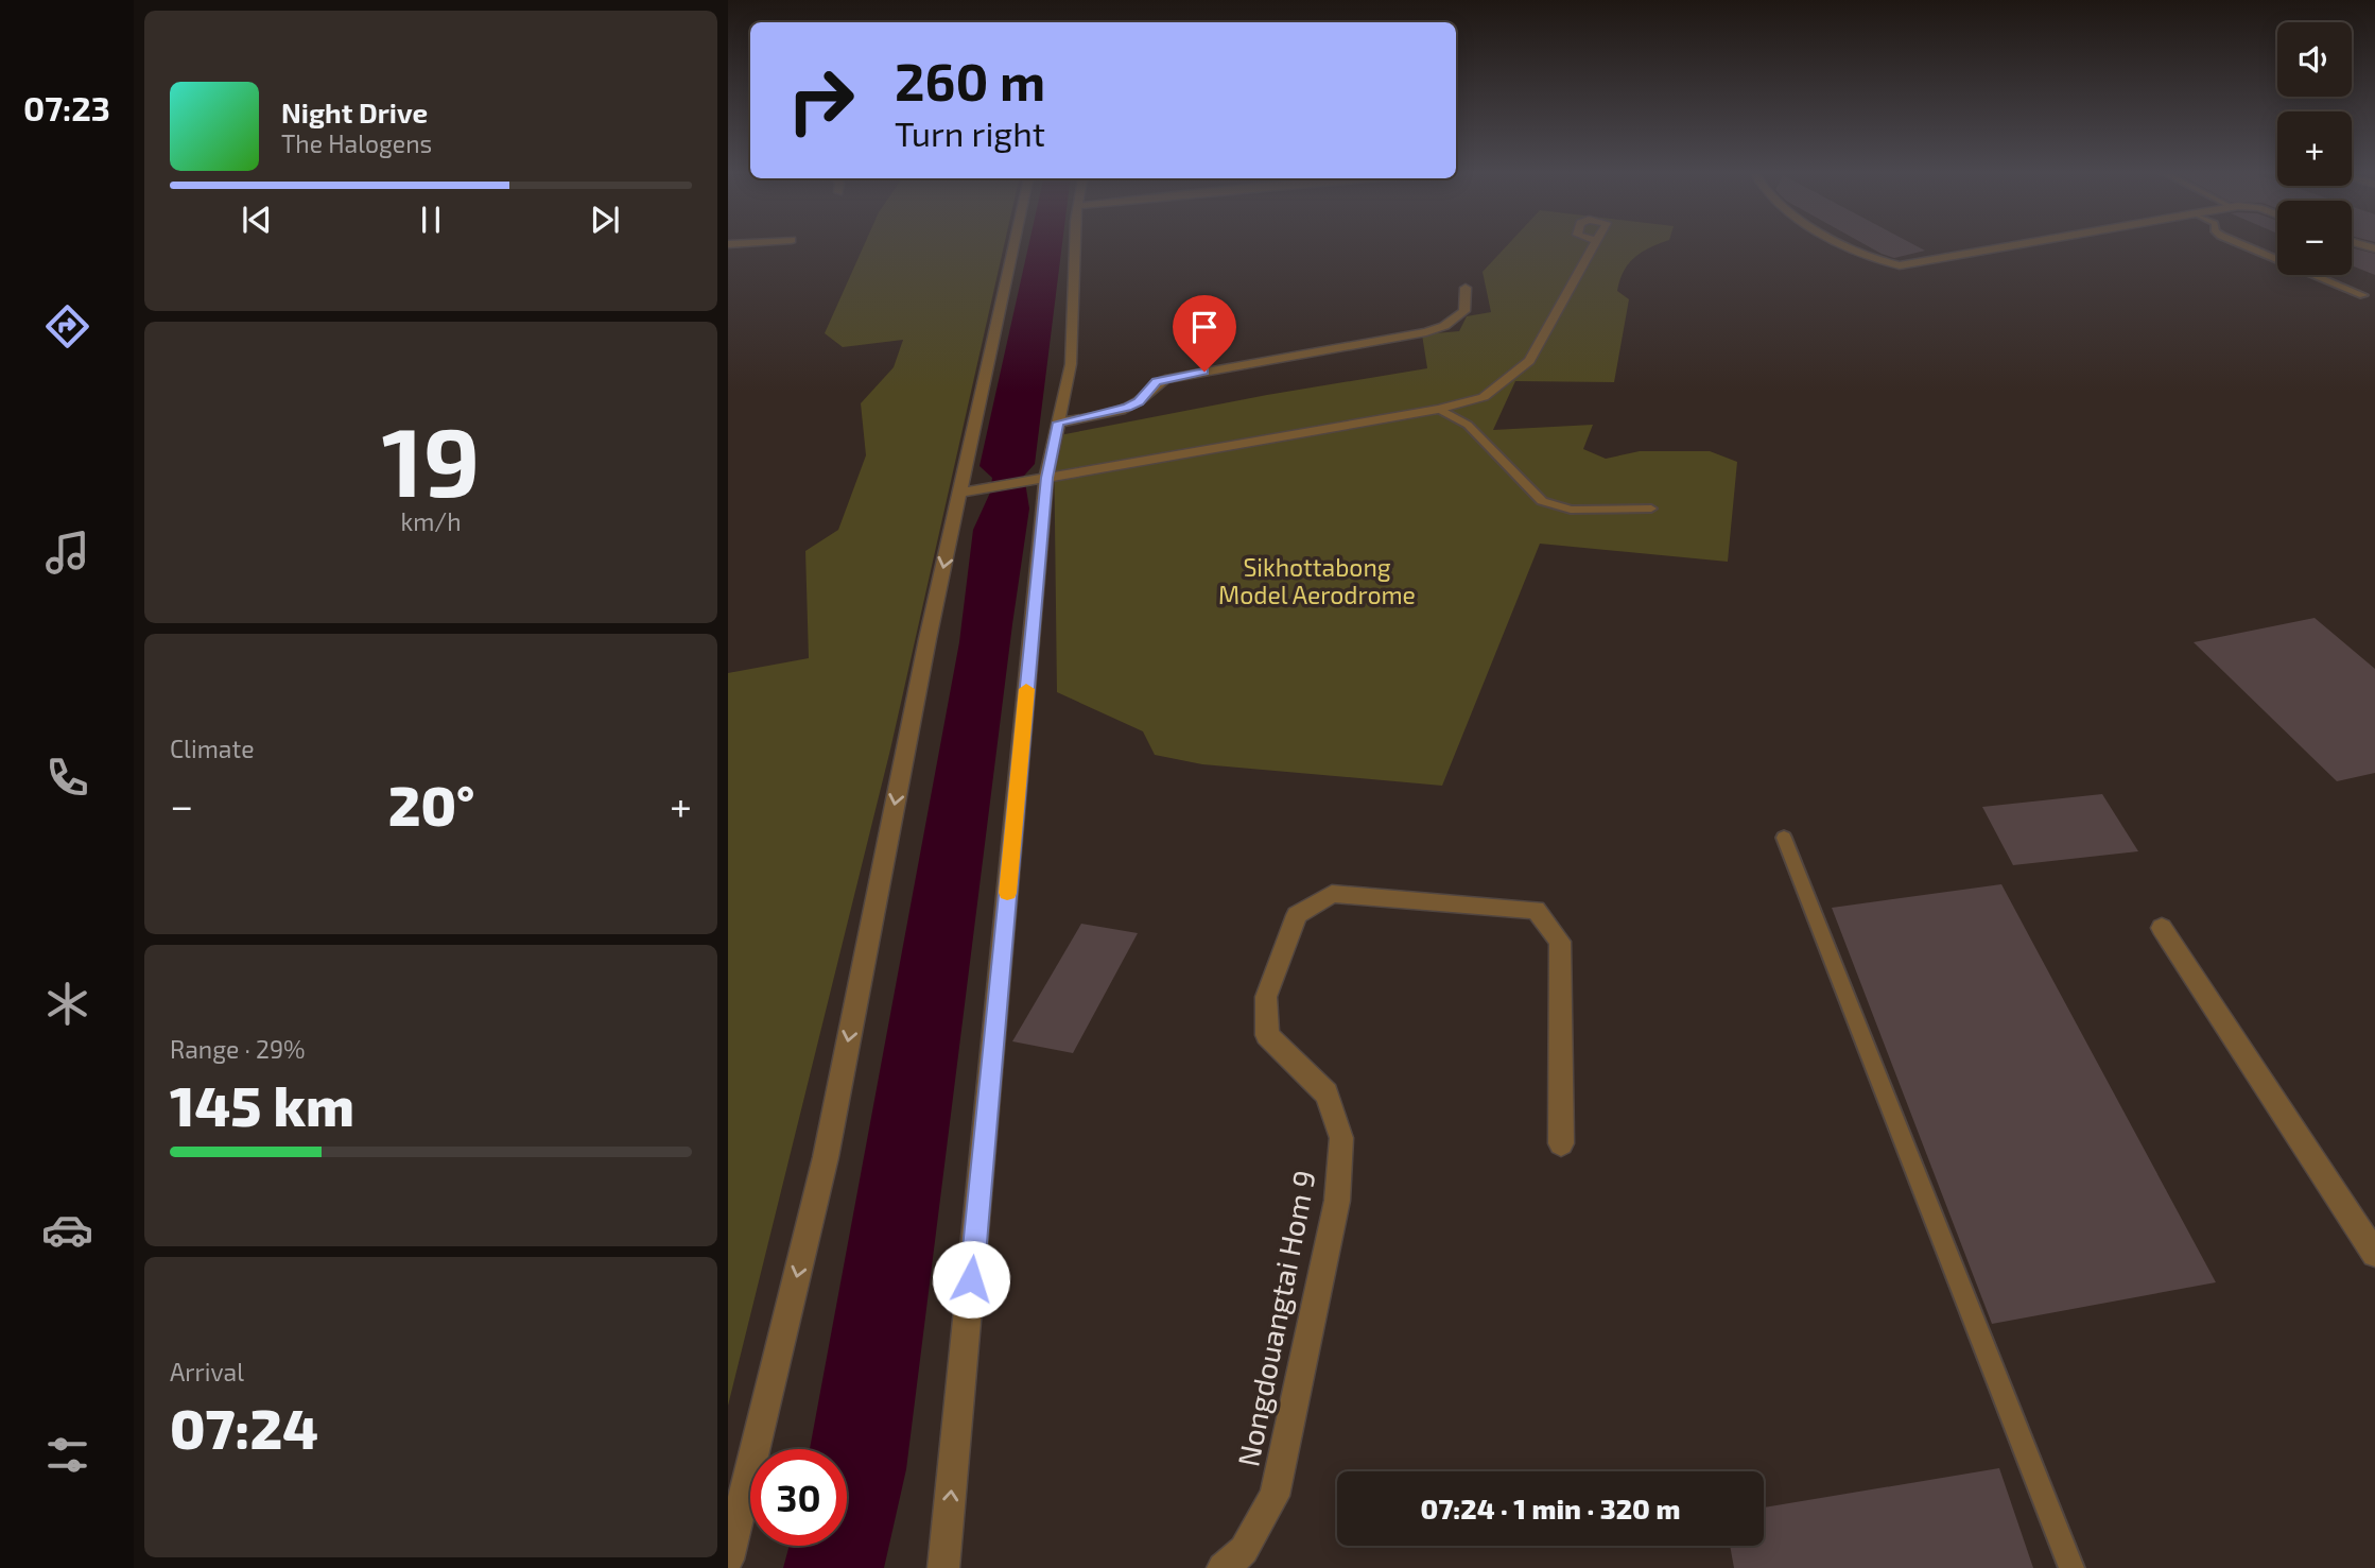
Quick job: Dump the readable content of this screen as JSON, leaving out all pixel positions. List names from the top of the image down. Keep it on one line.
{"streets":{"street":["Nongdouangtai Hom 9"]},"parks":["Sikhottabong Model Aerodrome"],"page":{"tabs":"07:23","map_buttons":["+","−"],"turn":["260 m","Turn right"],"song":["Night Drive","The Halogens"],"tile":[["19","km/h"],"Climate",["Range · 29%","145 km"],["Arrival","07:24"]],"heat":["−","20°","+"],"limit":"30","trip":"07:24 · 1 min · 320 m"}}
